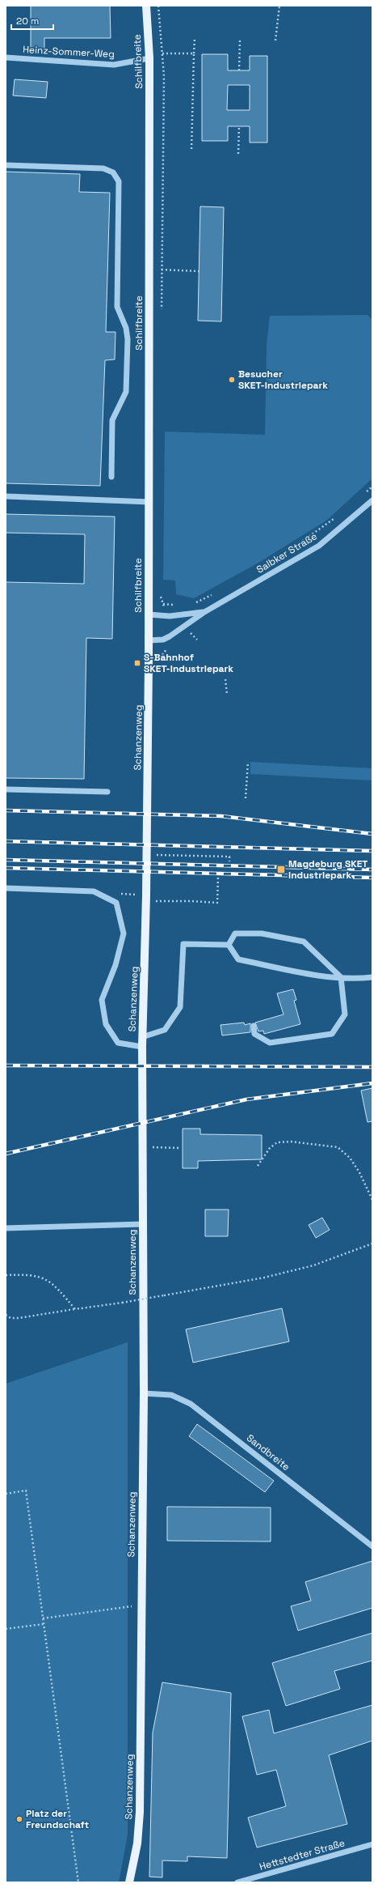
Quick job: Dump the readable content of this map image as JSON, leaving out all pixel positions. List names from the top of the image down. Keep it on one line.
{"streets":{"main road":["Schilfbreite","Schanzenweg"],"street":["Heinz-Sommer-Weg","Salbker Straße","Sandbreite","Hettstedter Straße"]},"crossings":[["Heinz-Sommer-Weg","Schilfbreite"],["Schilfbreite","Salbker Straße"],["Schilfbreite","Schanzenweg"],["Salbker Straße","Schanzenweg"],["Schanzenweg","Sandbreite"]],"places":{"other":["Besucher SKET-Industriepark","Platz der Freundschaft"],"transit":["S-Bahnhof SKET-Industriepark","Magdeburg SKET Industriepark"]},"scale_bar":"20 m"}
